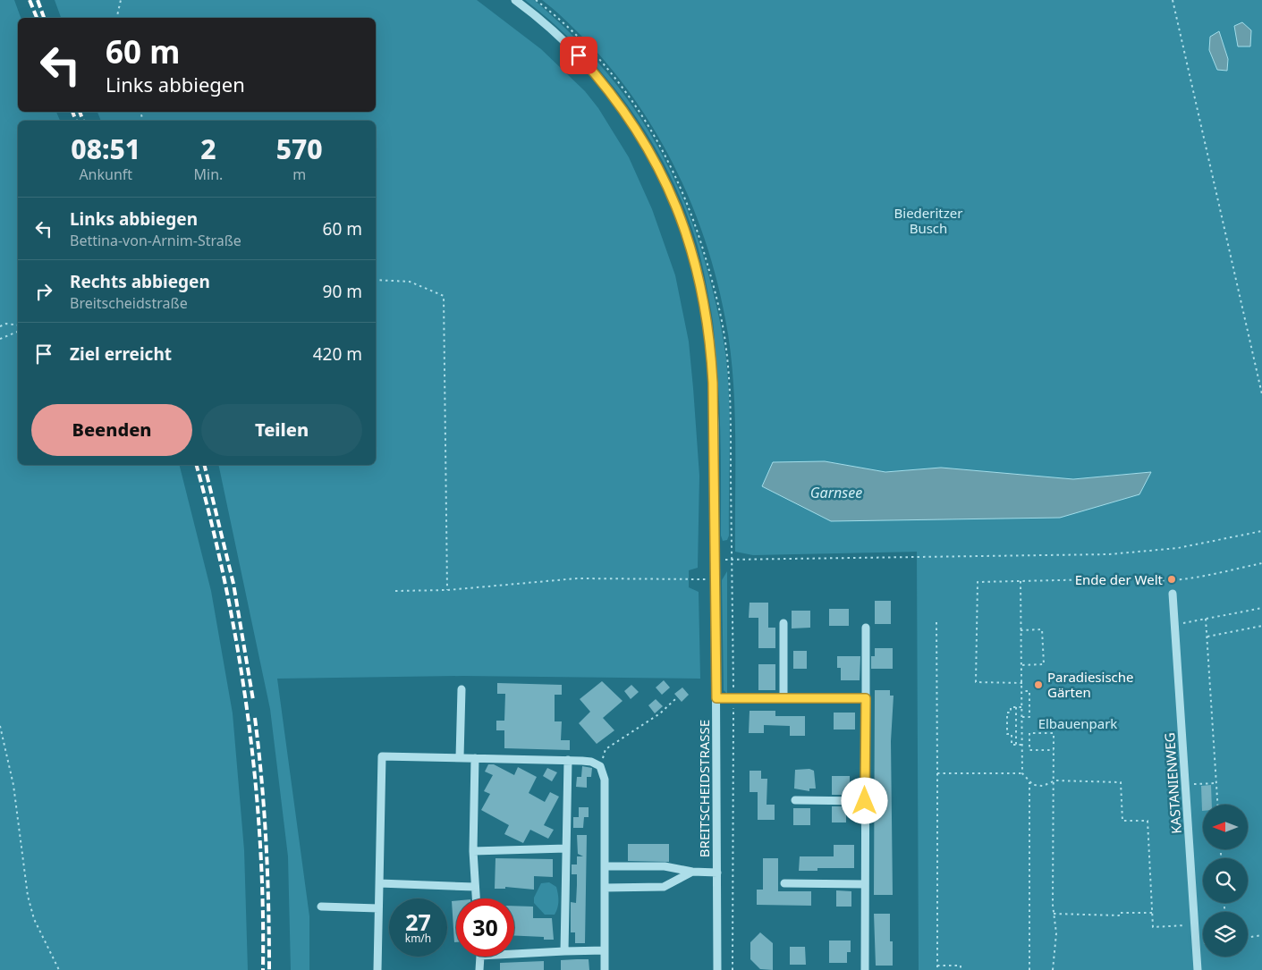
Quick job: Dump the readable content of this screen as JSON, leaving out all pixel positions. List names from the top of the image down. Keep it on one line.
{"streets":{"street":["KASTANIENWEG","BREITSCHEIDSTRASSE"]},"water":["Garnsee"],"parks":["Biederitzer Busch","Elbauenpark"],"places":["Ende der Welt","Paradiesische Gärten"],"north":"left","page":{"turn":["60 m","Links abbiegen"],"eta":["08:51","Ankunft","2","Min.","570","m"],"list":[{"name":"Links abbiegen","note":"Bettina-von-Arnim-Straße","value":"60 m"},{"name":"Rechts abbiegen","note":"Breitscheidstraße","value":"90 m"},{"name":"Ziel erreicht","value":"420 m"}],"buttons":["Beenden","Teilen"],"speed":"27 km/h","limit":"30"}}
